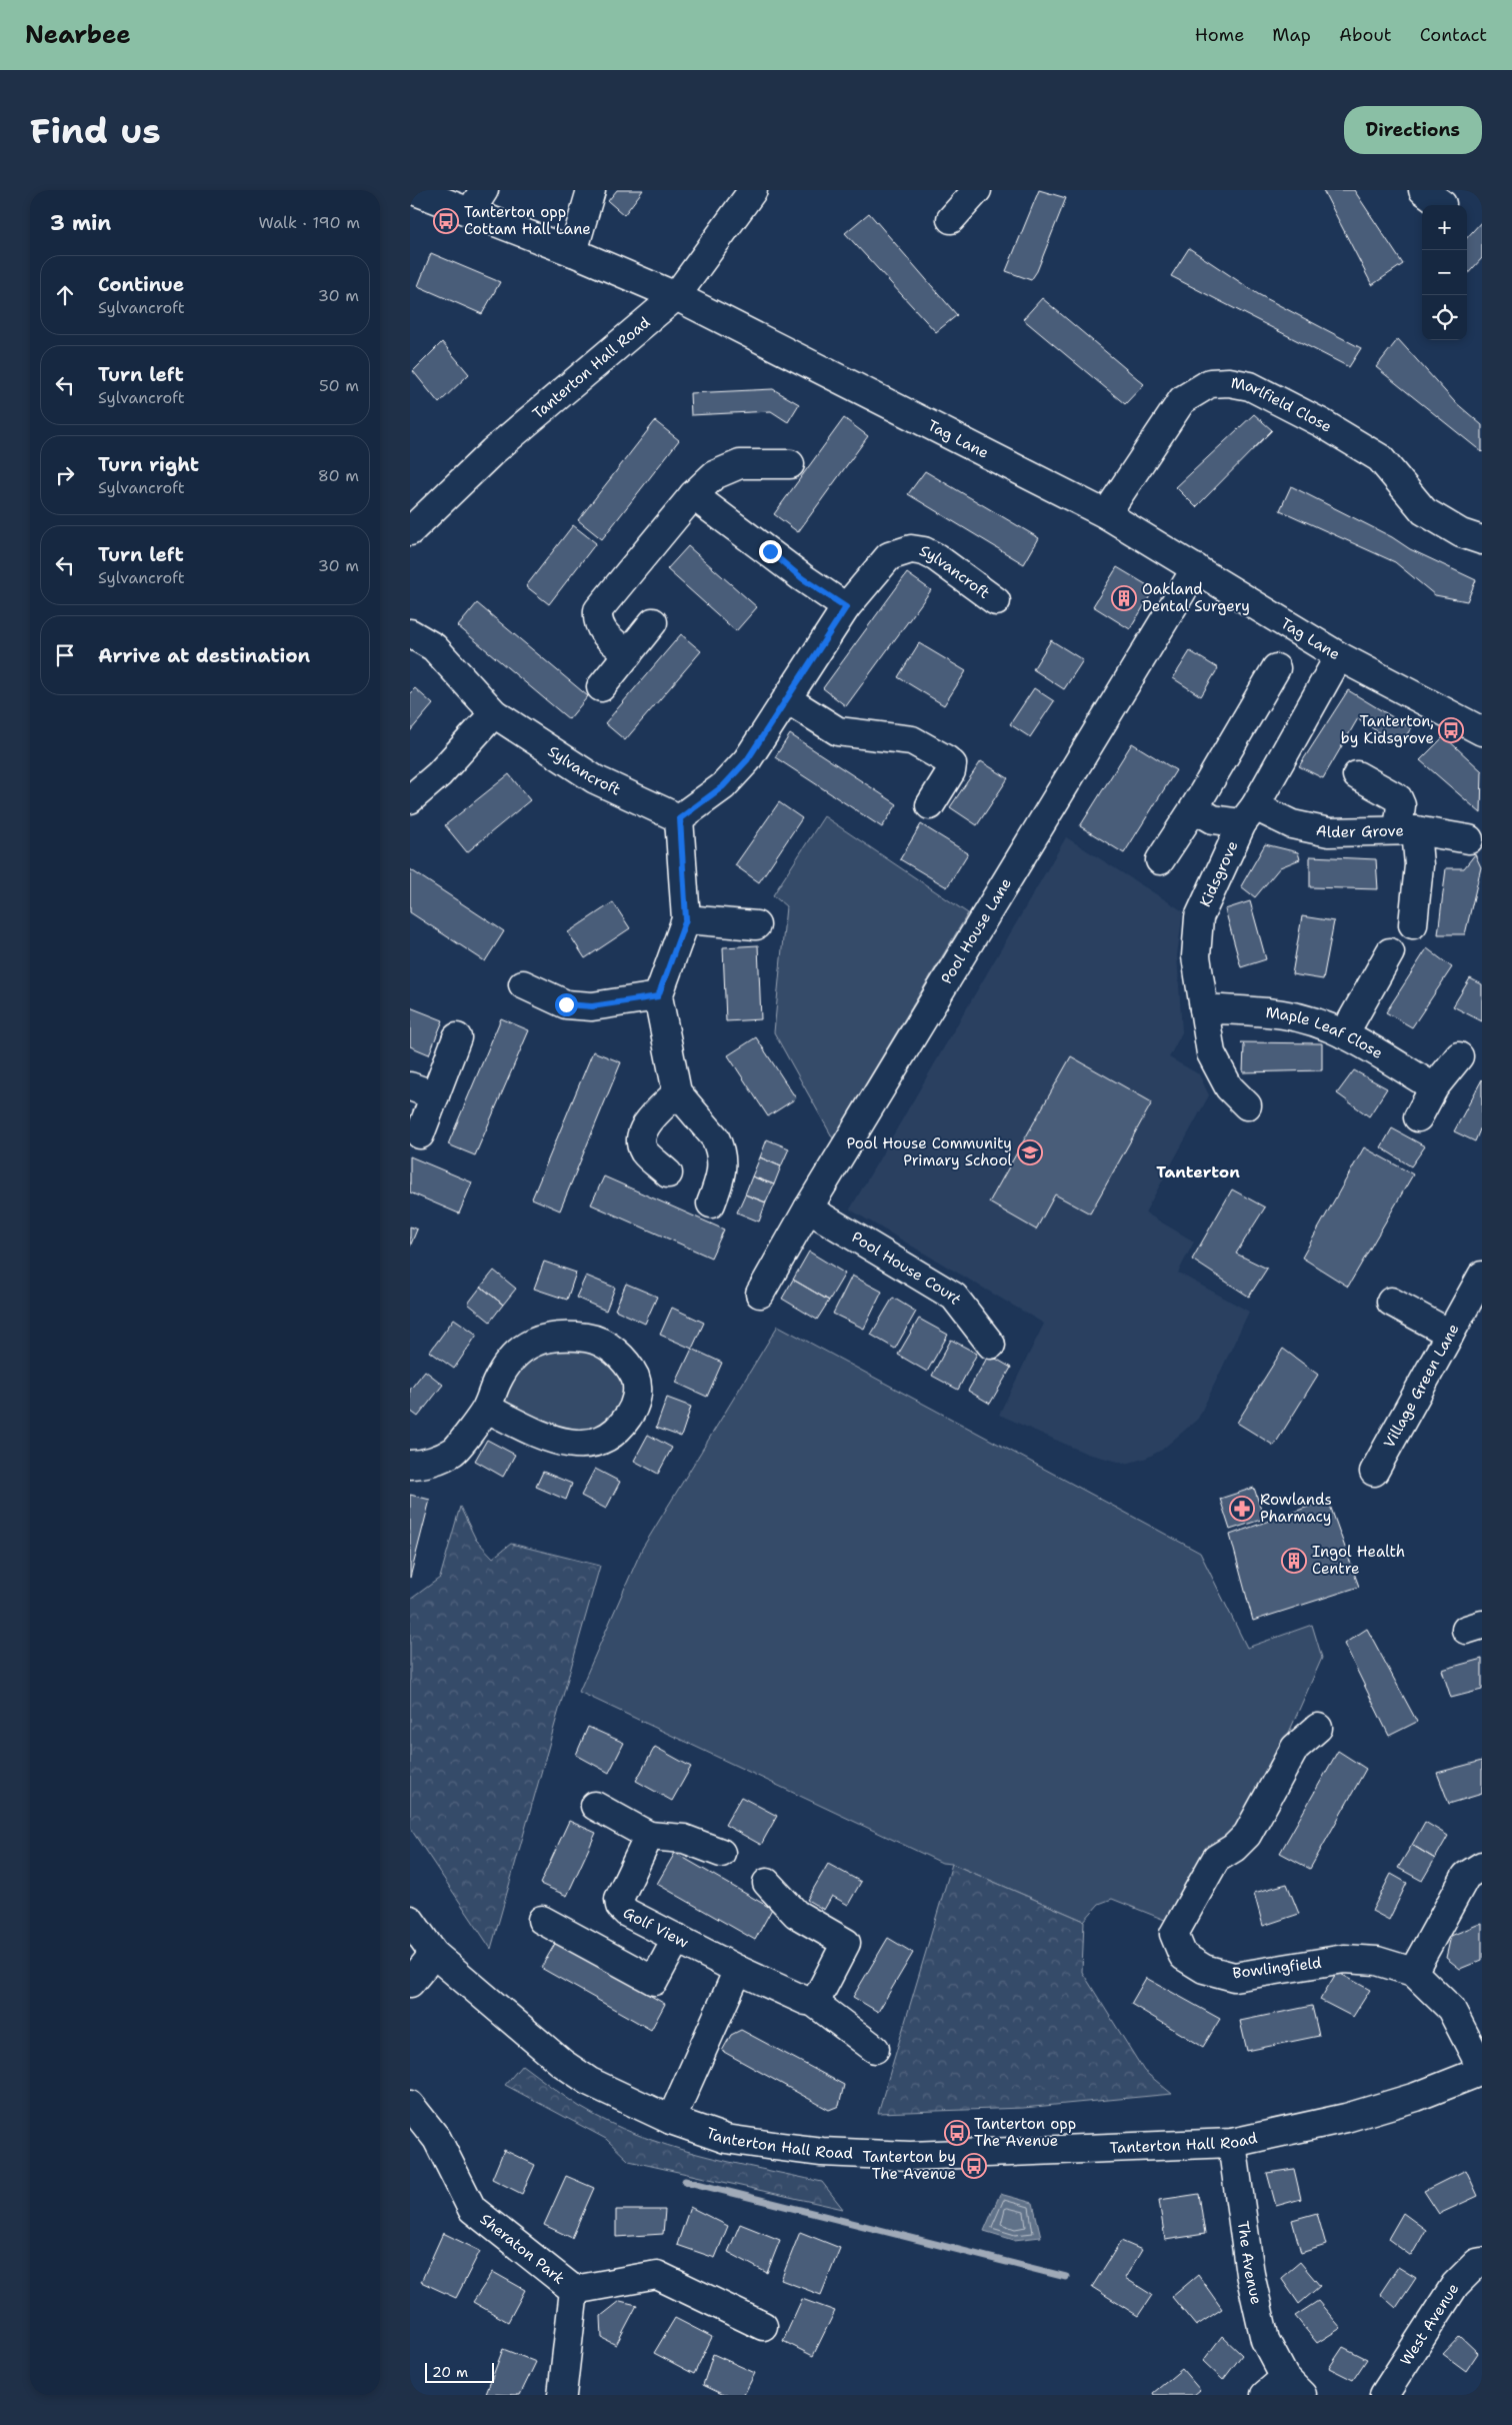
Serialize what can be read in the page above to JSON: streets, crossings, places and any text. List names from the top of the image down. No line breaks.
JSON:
{"streets":{"street":["Tanterton Hall Road","Marlfield Close","Tag Lane","Sylvancroft","Alder Grove","Kidsgrove","Pool House Lane","Maple Leaf Close","Pool House Court","Village Green Lane","Golf View","Bowlingfield","Sheraton Park","The Avenue","West Avenue"]},"crossings":[["Tanterton Hall Road","Tag Lane"],["Tanterton Hall Road","Bowlingfield"],["Tanterton Hall Road","The Avenue"],["Marlfield Close","Tag Lane"],["Tag Lane","Kidsgrove"],["Tag Lane","Pool House Lane"],["Alder Grove","Kidsgrove"],["Kidsgrove","Maple Leaf Close"],["Pool House Lane","Pool House Court"]],"districts":["Tanterton"],"places":{"bus stop":["Tanterton opp Cottam Hall Lane","Tanterton, by Kidsgrove","Tanterton opp The Avenue","Tanterton by The Avenue"],"building":["Oakland Dental Surgery","Ingol Health Centre"],"school or university":["Pool House Community Primary School"],"pharmacy":["Rowlands Pharmacy"]},"scale_bar":"20 m","page":{"header":"Nearbee","nav":["Home","Map","About","Contact"],"buttons":"Directions","title":"Find us","heading":["3 min","Walk · 190 m"],"map_buttons":["+","−"],"list":[["Continue","Sylvancroft","30 m"],["Turn left","Sylvancroft","50 m"],["Turn right","Sylvancroft","80 m"],["Turn left","Sylvancroft","30 m"],"Arrive at destination"],"scale":"20 m"}}
